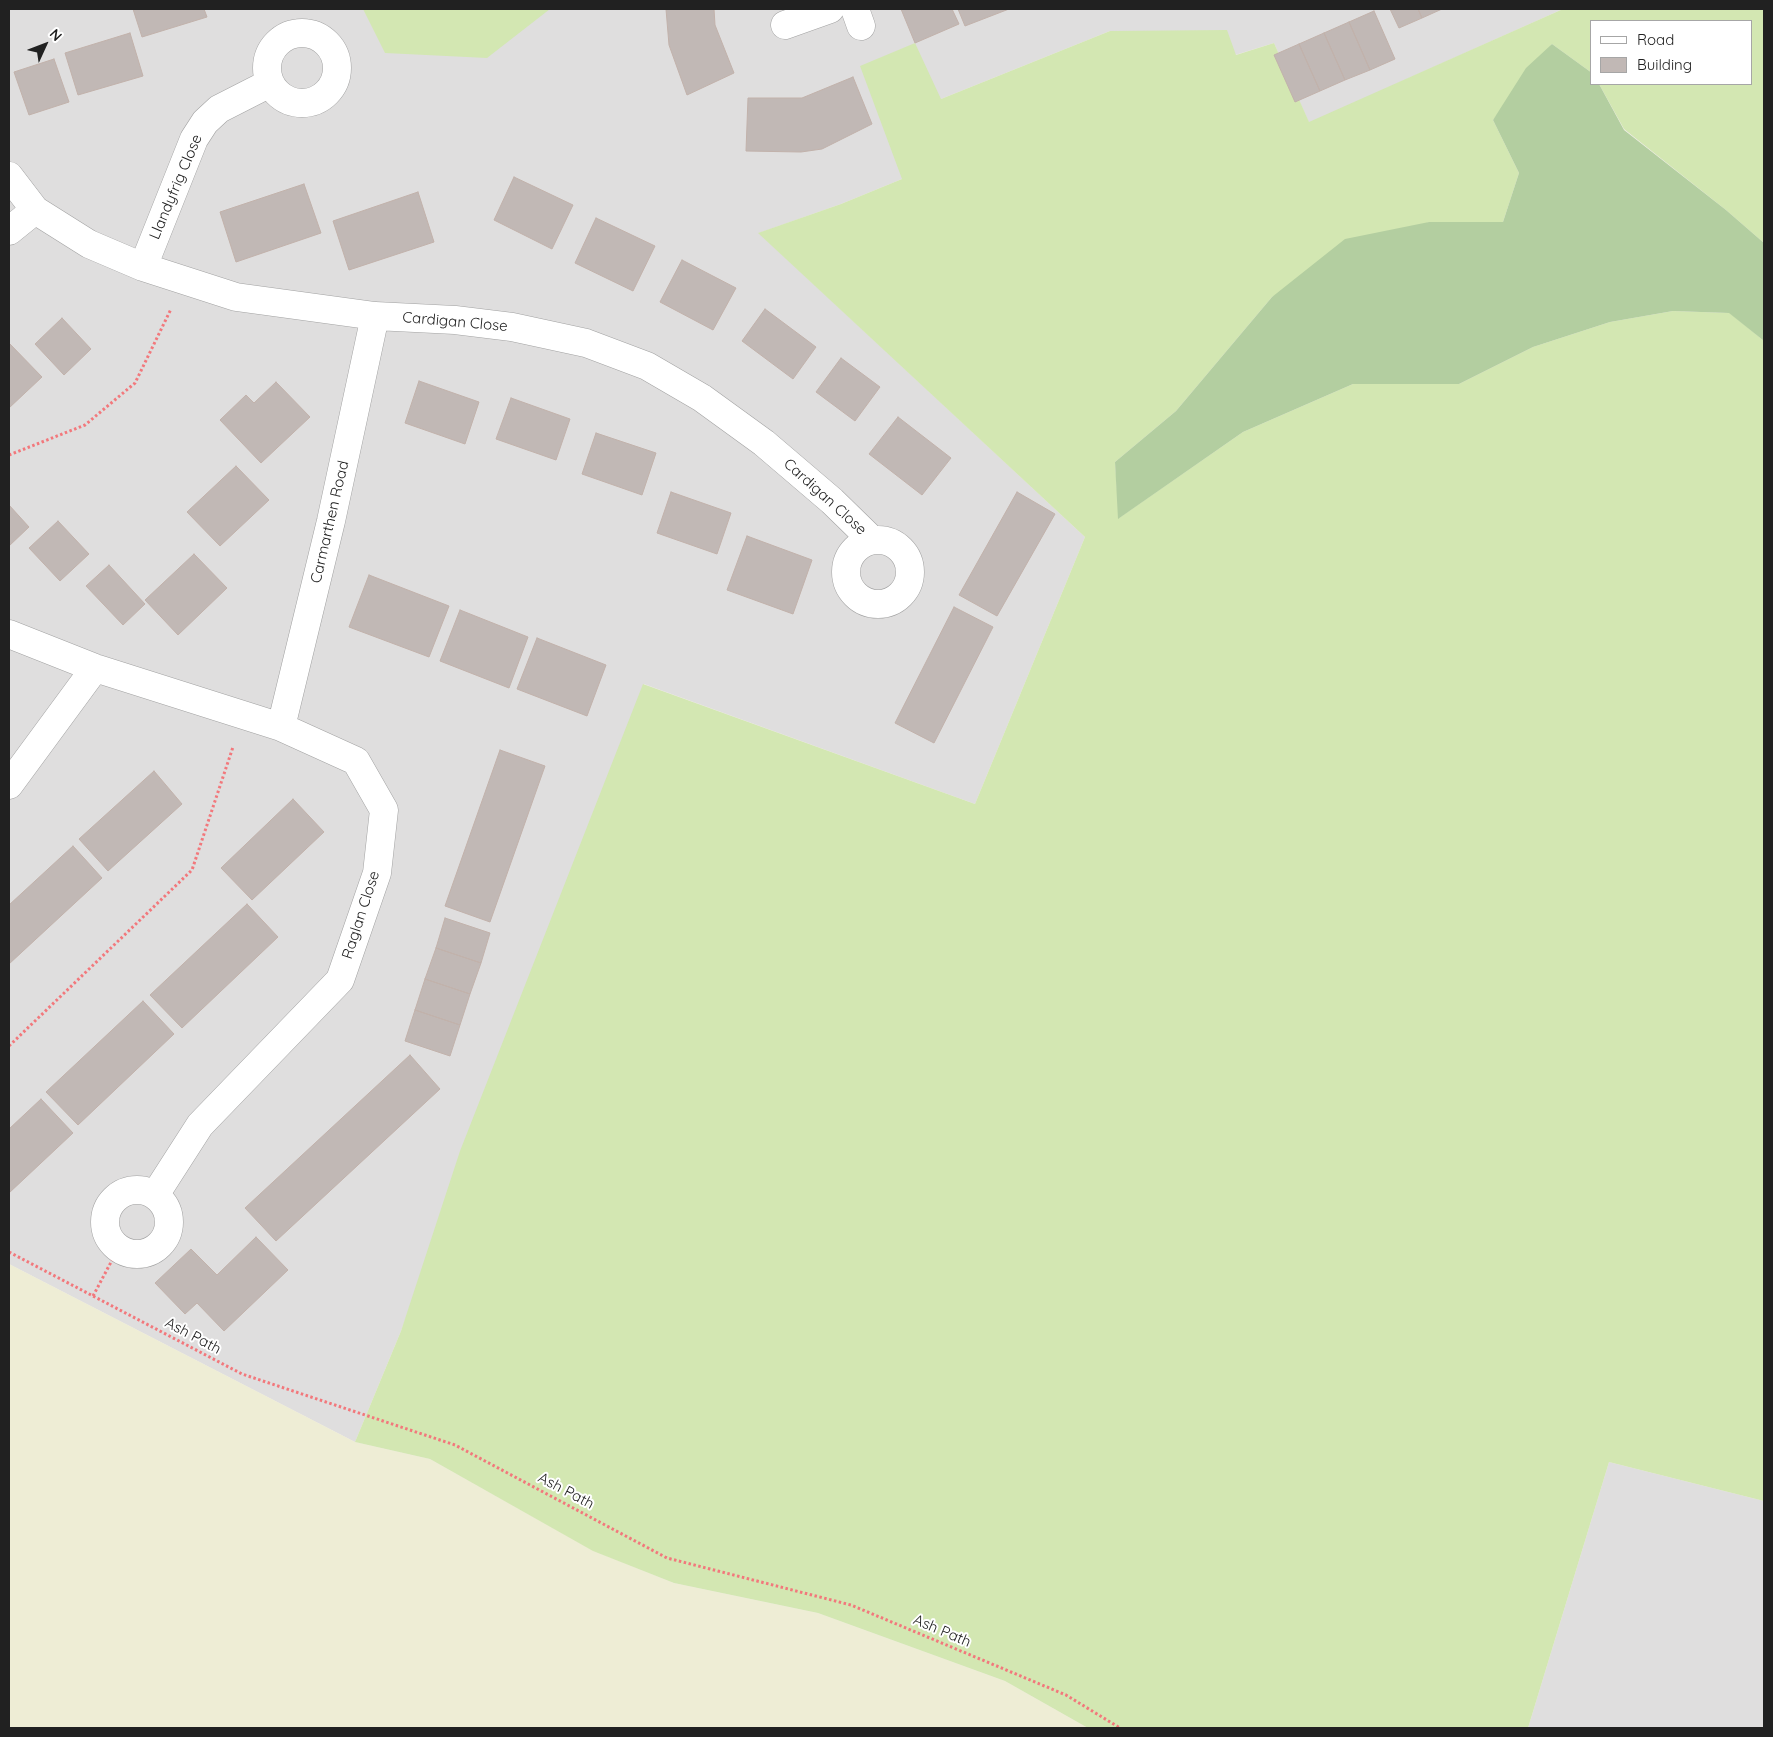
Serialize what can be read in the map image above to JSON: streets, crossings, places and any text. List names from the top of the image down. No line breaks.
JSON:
{"streets":{"street":["Llandyfrig Close","Cardigan Close","Carmarthen Road","Raglan Close"],"path":["Ash Path"]},"crossings":[["Llandyfrig Close","Cardigan Close"],["Cardigan Close","Carmarthen Road"],["Carmarthen Road","Raglan Close"]],"legend":["Road","Building"],"north":"top right"}
